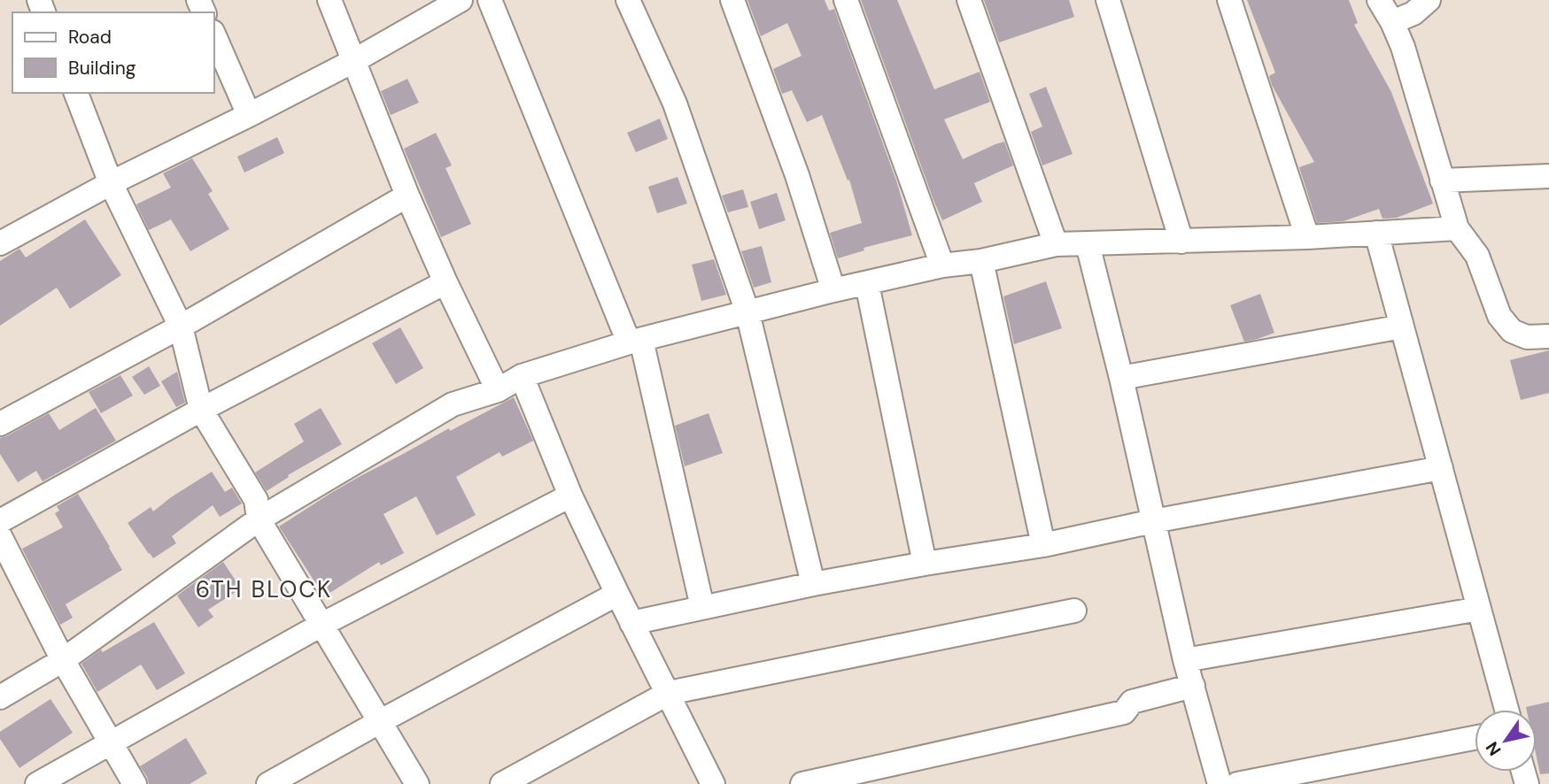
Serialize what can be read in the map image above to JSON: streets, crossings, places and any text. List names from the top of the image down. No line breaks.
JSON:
{"districts":["6TH BLOCK"],"legend":["Road","Building"],"north":"bottom left"}
